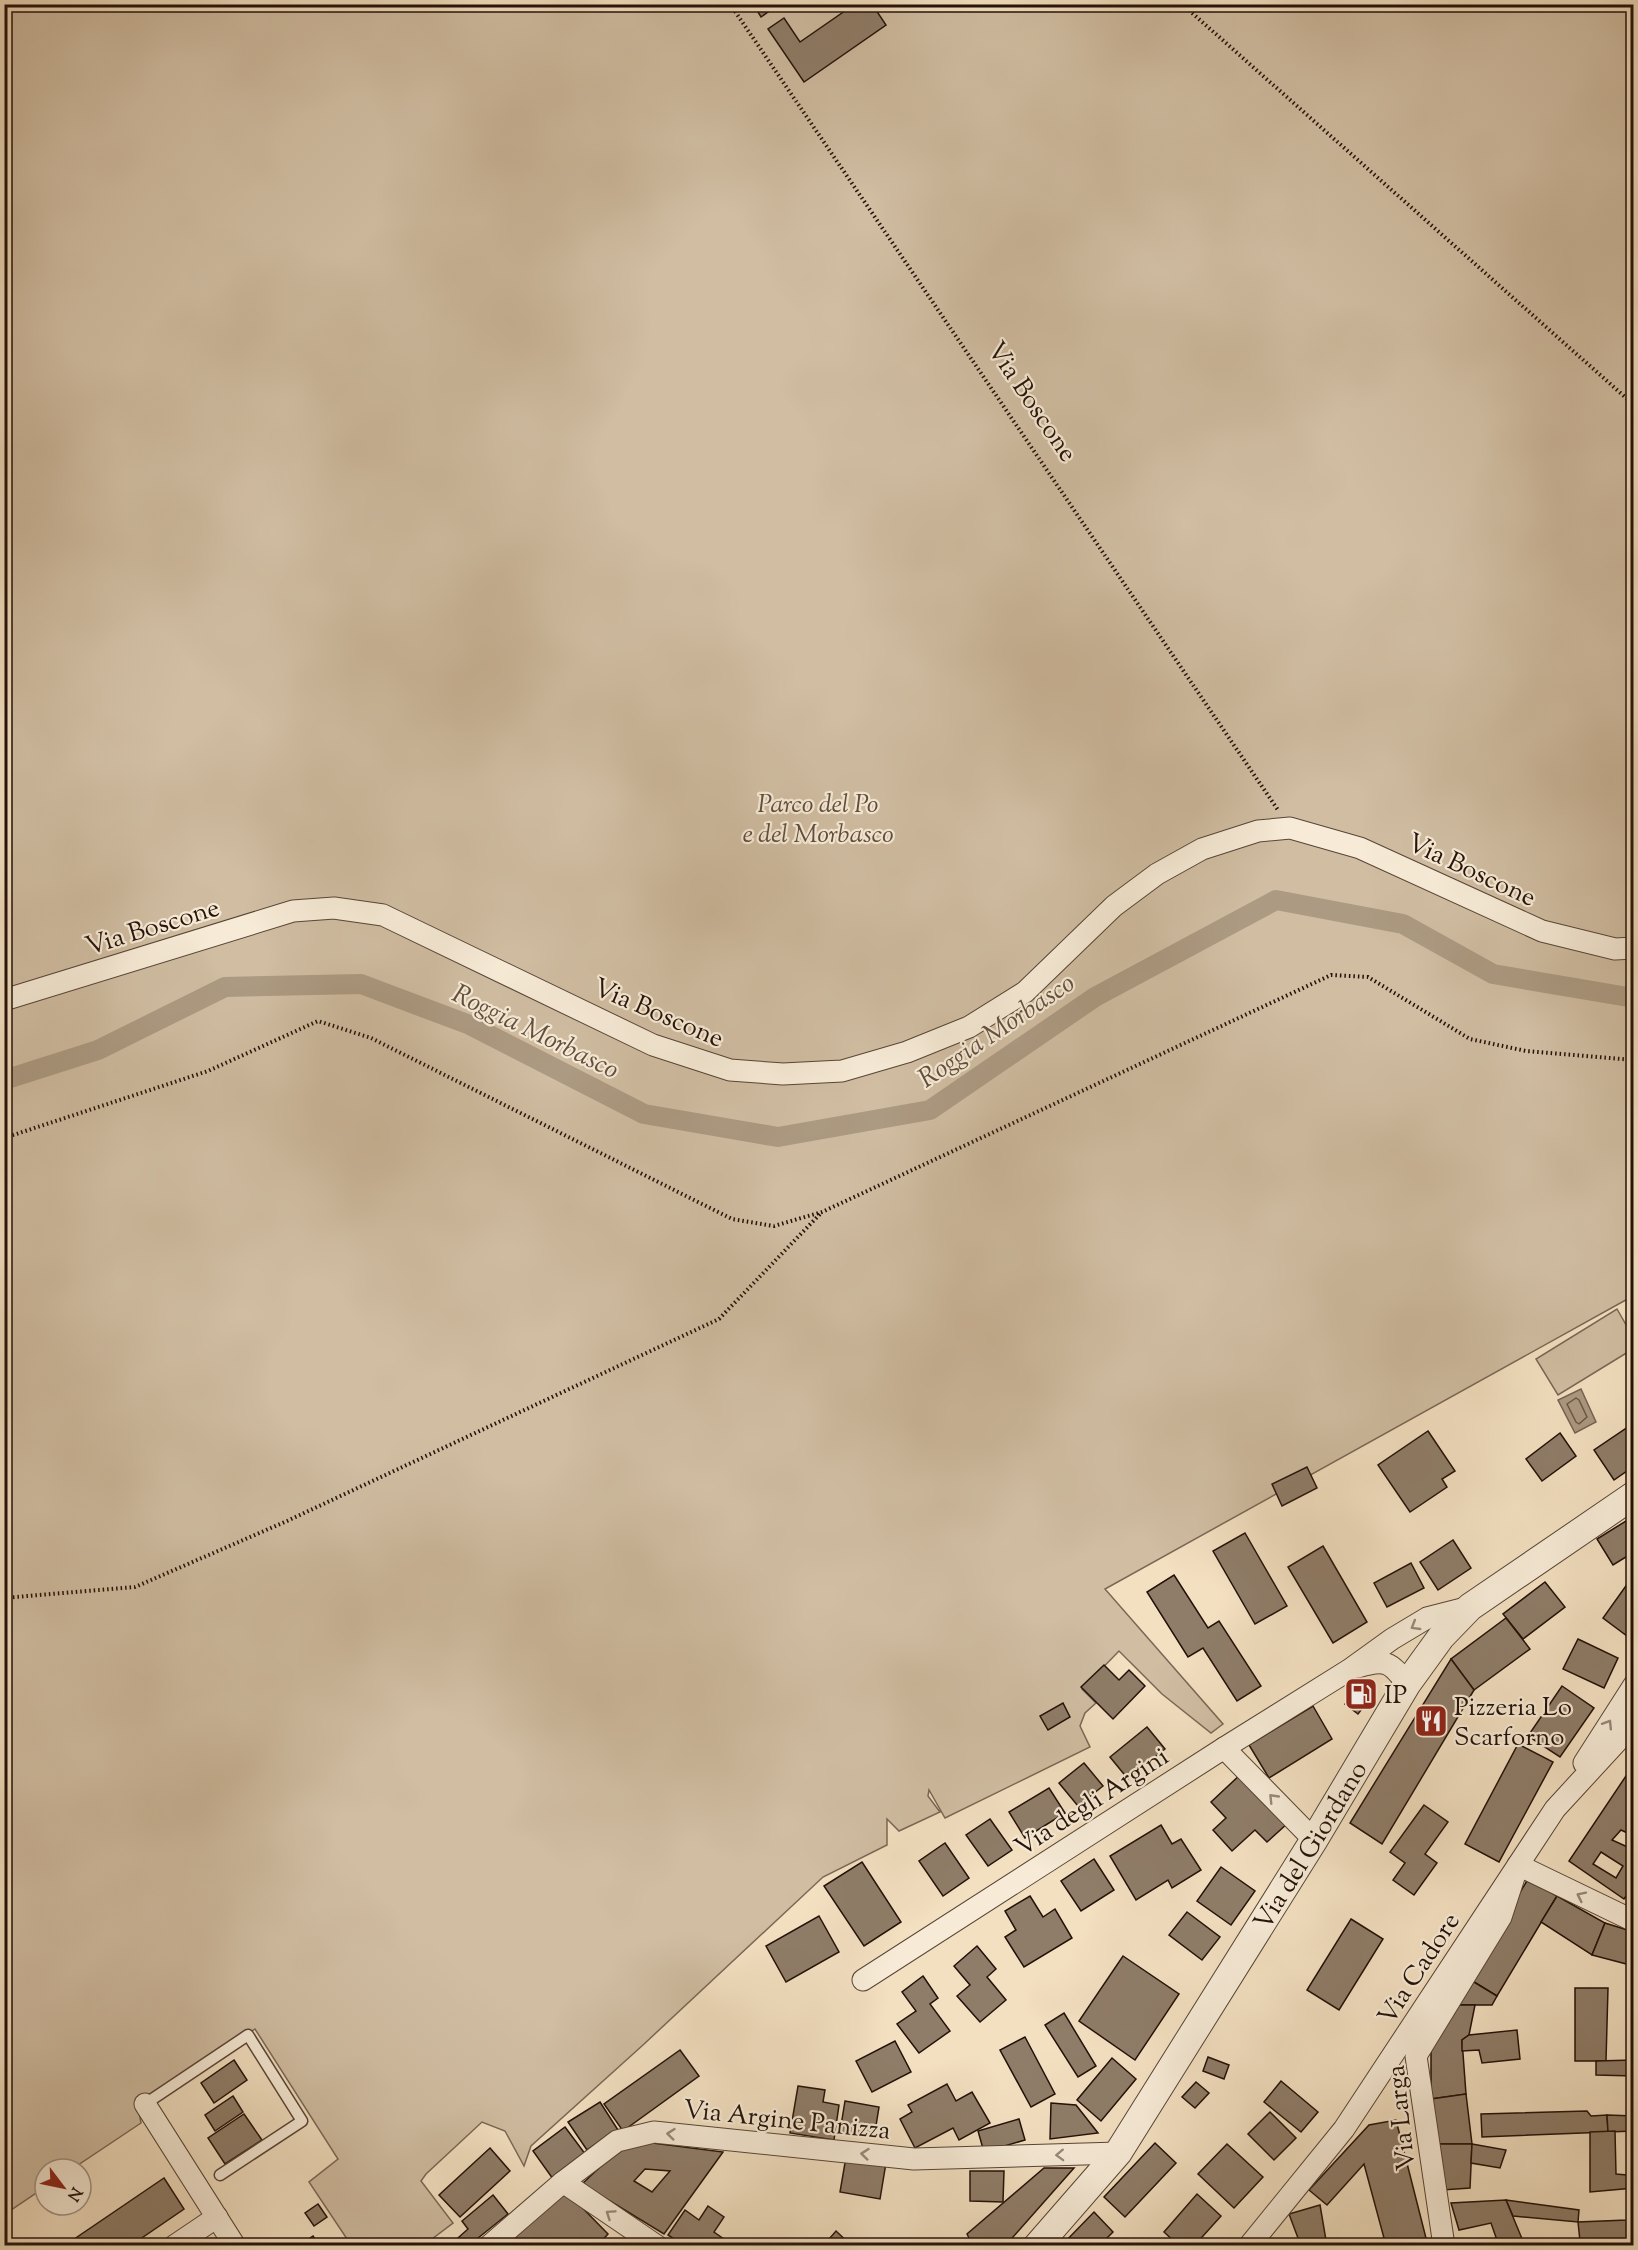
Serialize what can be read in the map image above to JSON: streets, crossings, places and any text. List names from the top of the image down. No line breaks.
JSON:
{"streets":{"street":["Via Boscone","Via degli Argini","Via del Giordano","Via Cadore","Via Larga","Via Argine Panizza"]},"crossings":[["Via degli Argini","Via del Giordano"],["Via del Giordano","Via Argine Panizza"],["Via Cadore","Via Larga"]],"one_way":["Via Argine Panizza"],"water":["Roggia Morbasco"],"parks":["Parco del Po e del Morbasco"],"places":{"fuel station":["IP"],"restaurant":["Pizzeria Lo Scarforno"]},"north":"bottom right"}
